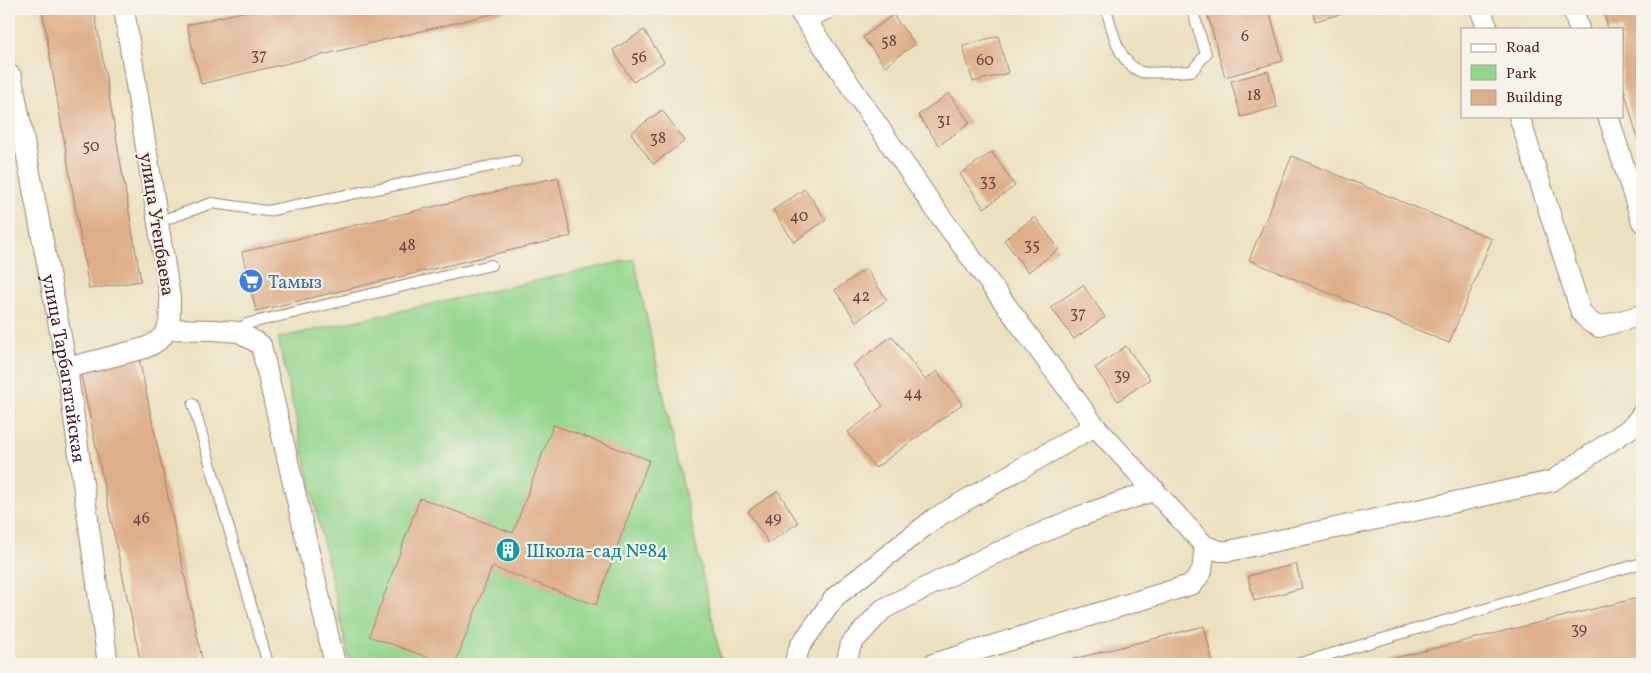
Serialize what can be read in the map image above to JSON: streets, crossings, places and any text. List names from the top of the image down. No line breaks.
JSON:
{"streets":{"street":["улица Утепбаева","улица Тарбагатайская"]},"places":{"supermarket":["Тамыз"],"building":["Школа-сад №84"]},"house_numbers":["6","58","37","56","60","18","31","38","50","33","40","48","35","42","37","39","44","46","49","39"],"legend":["Road","Park","Building"]}
